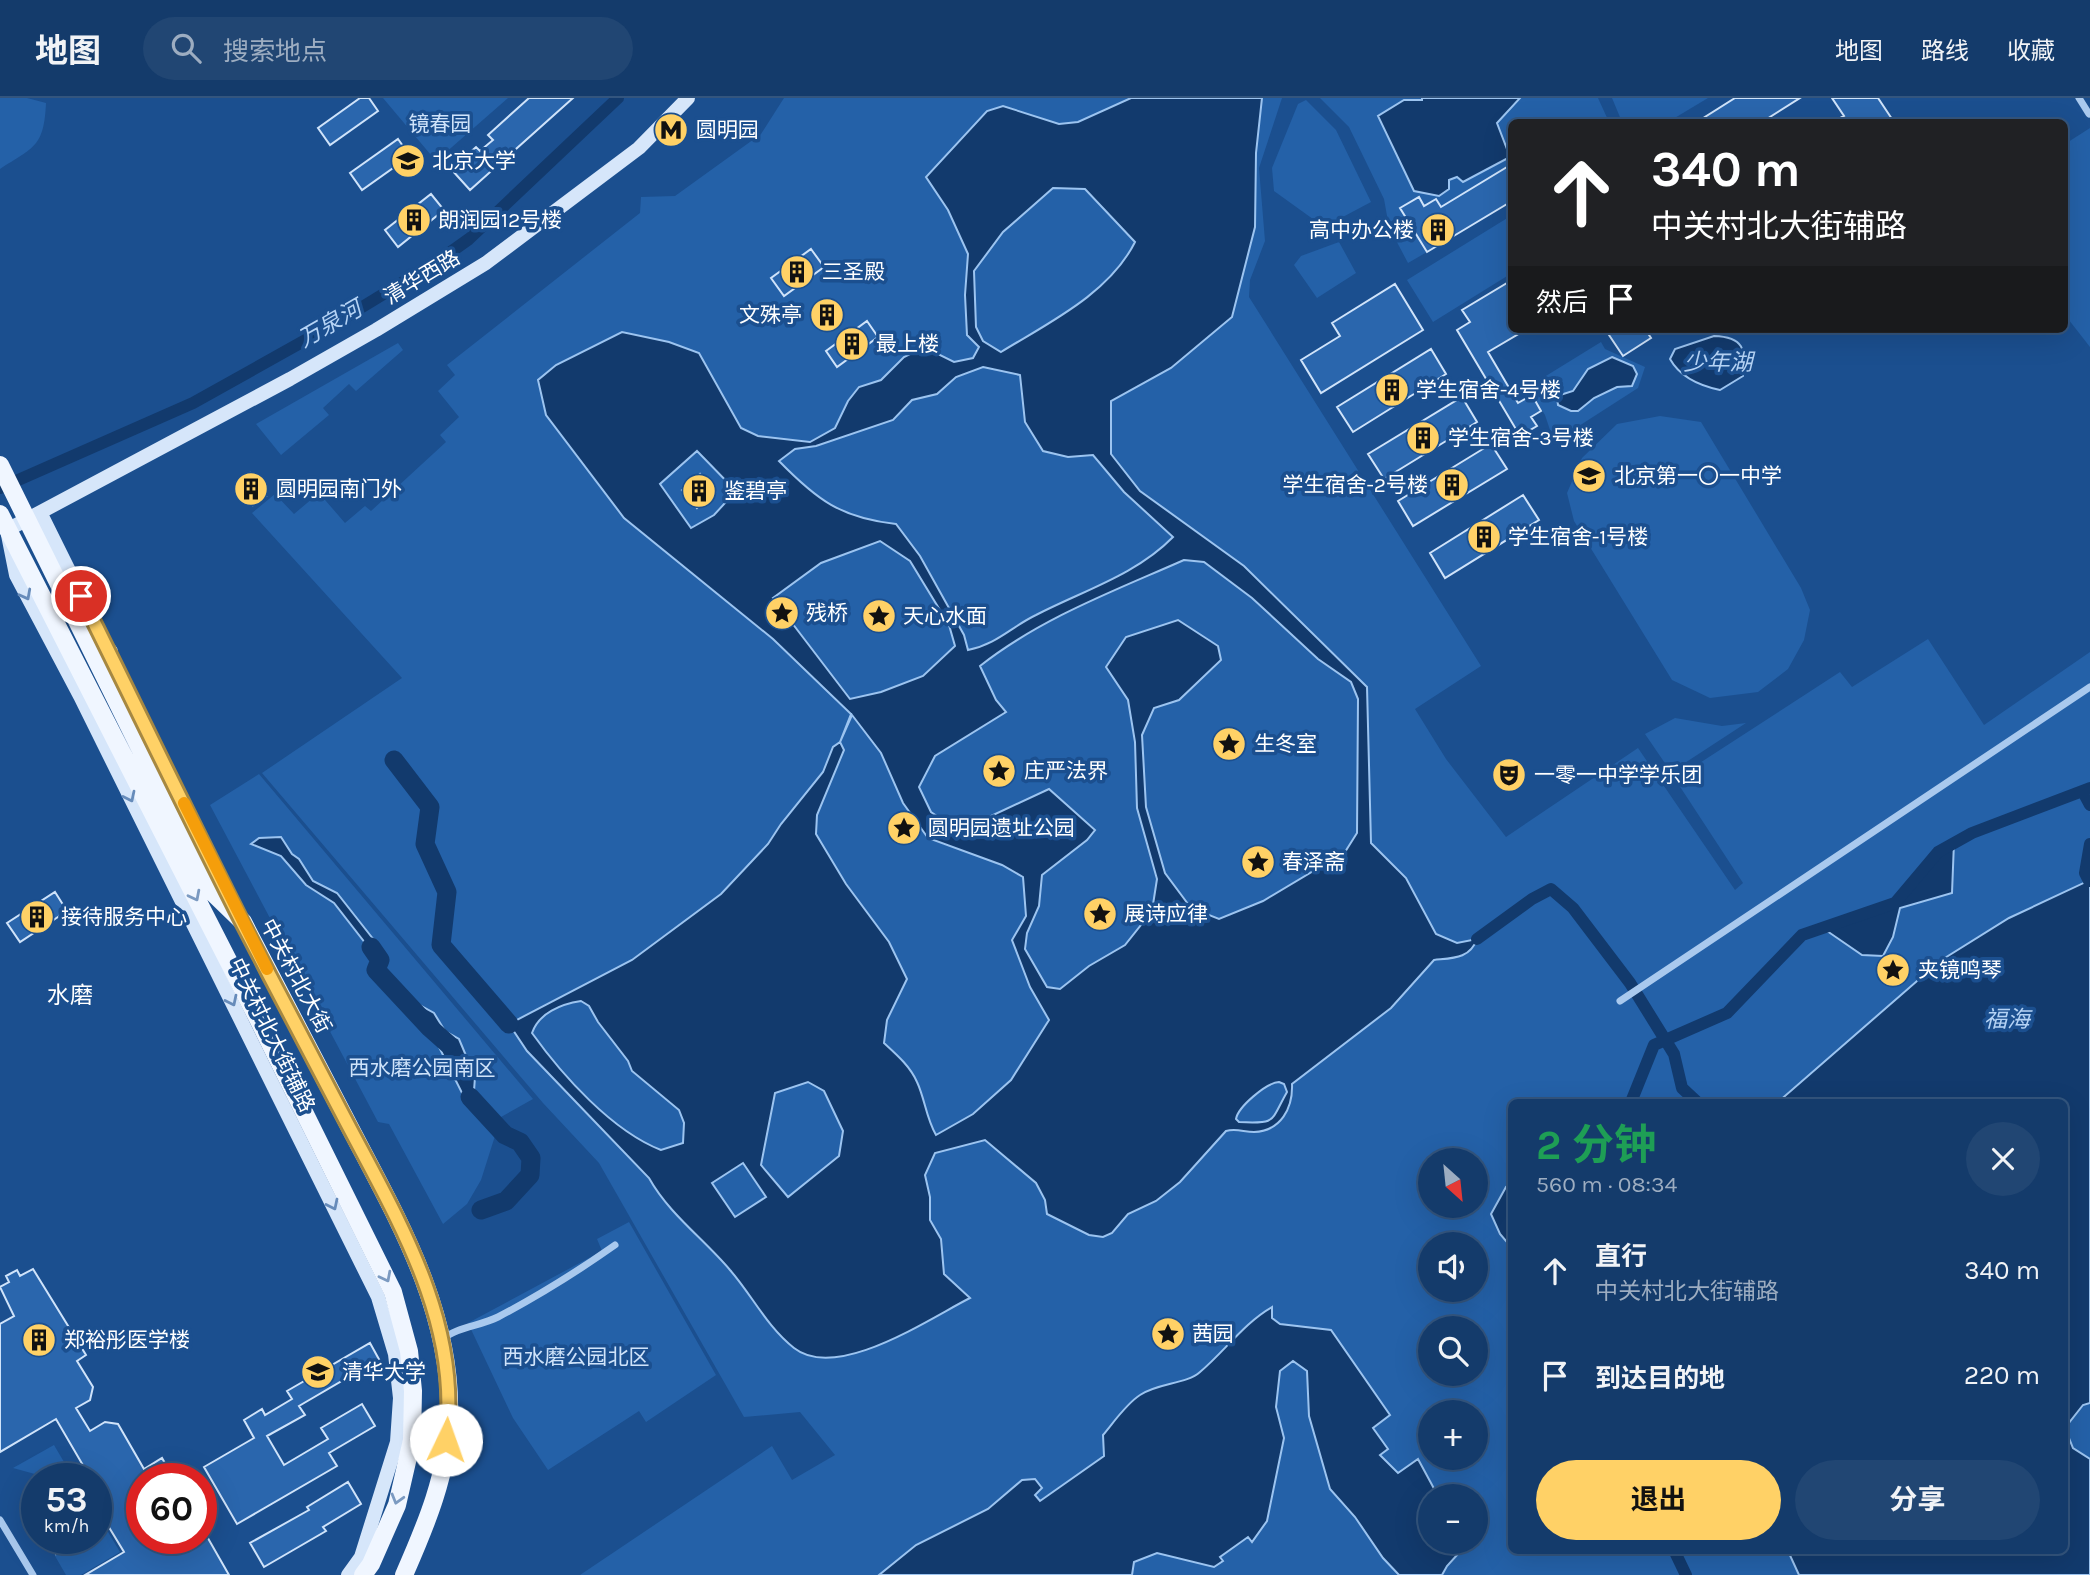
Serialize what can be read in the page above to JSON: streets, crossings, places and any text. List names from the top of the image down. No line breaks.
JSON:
{"streets":{"main road":["中关村北大街"],"street":["清华西路","中关村北大街辅路"]},"crossings":[["清华西路","中关村北大街"],["清华西路","中关村北大街辅路"]],"districts":["水磨"],"water":["万泉河","少年湖","福海"],"parks":["镜春园","西水磨公园南区","西水磨公园北区"],"places":{"metro station":["圆明园"],"school or university":["北京大学","北京第一〇一中学","清华大学"],"building":["朗润园12号楼","高中办公楼","三圣殿","文殊亭","最上楼","学生宿舍-4号楼","学生宿舍-3号楼","学生宿舍-2号楼","圆明园南门外","鉴碧亭","学生宿舍-1号楼","接待服务中心","郑裕彤医学楼"],"place":["残桥","天心水面","生冬室","庄严法界","圆明园遗址公园","春泽斋","展诗应律","夹镜鸣琴","茜园"],"theatre":["一零一中学学乐团"]},"north":"bottom right","page":{"header":"地图","search":"搜索地点","nav":["地图","路线","收藏"],"turn":["340 m","中关村北大街辅路"],"then":"然后","heading":["2 分钟","560 m · 08:34"],"map_buttons":["+","−"],"list":[{"name":"直行","note":"中关村北大街辅路","value":"340 m"},{"name":"到达目的地","value":"220 m"}],"buttons":["退出","分享"],"speed":"53 km/h","limit":"60"}}
